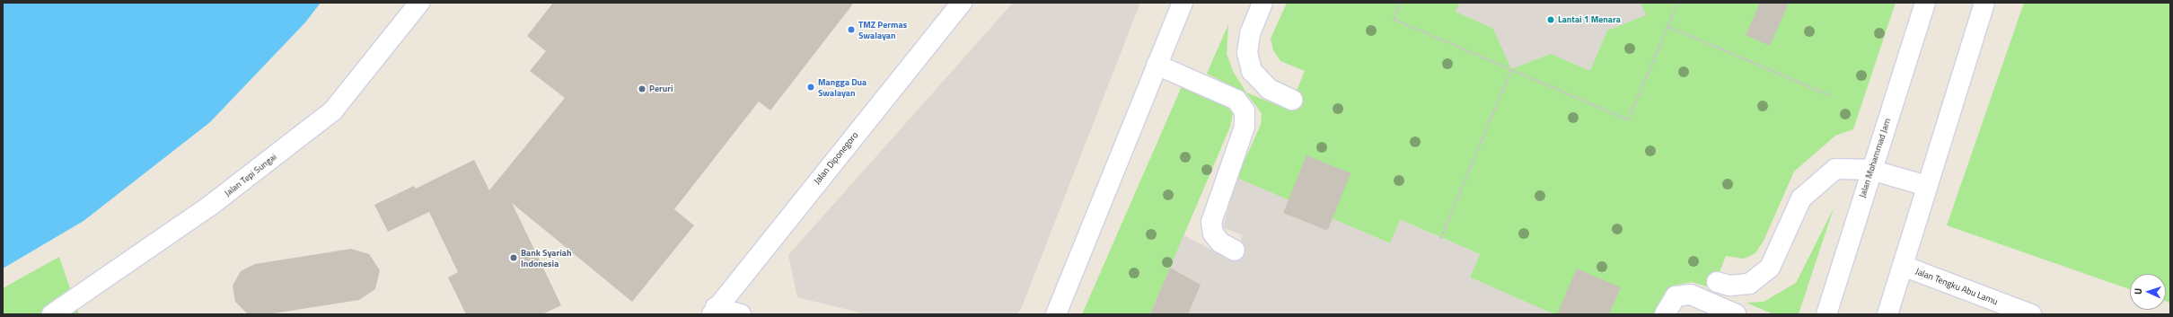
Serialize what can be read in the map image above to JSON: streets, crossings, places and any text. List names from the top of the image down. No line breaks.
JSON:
{"streets":{"main road":["Jalan Diponegoro","Jalan Mohammad Jam","Jalan Tepi Sungai","Jalan Tengku Abu Lamu"]},"places":["Lantai 1 Menara","TMZ Permas Swalayan","Mangga Dua Swalayan","Peruri","Bank Syariah Indonesia"],"north":"left"}
